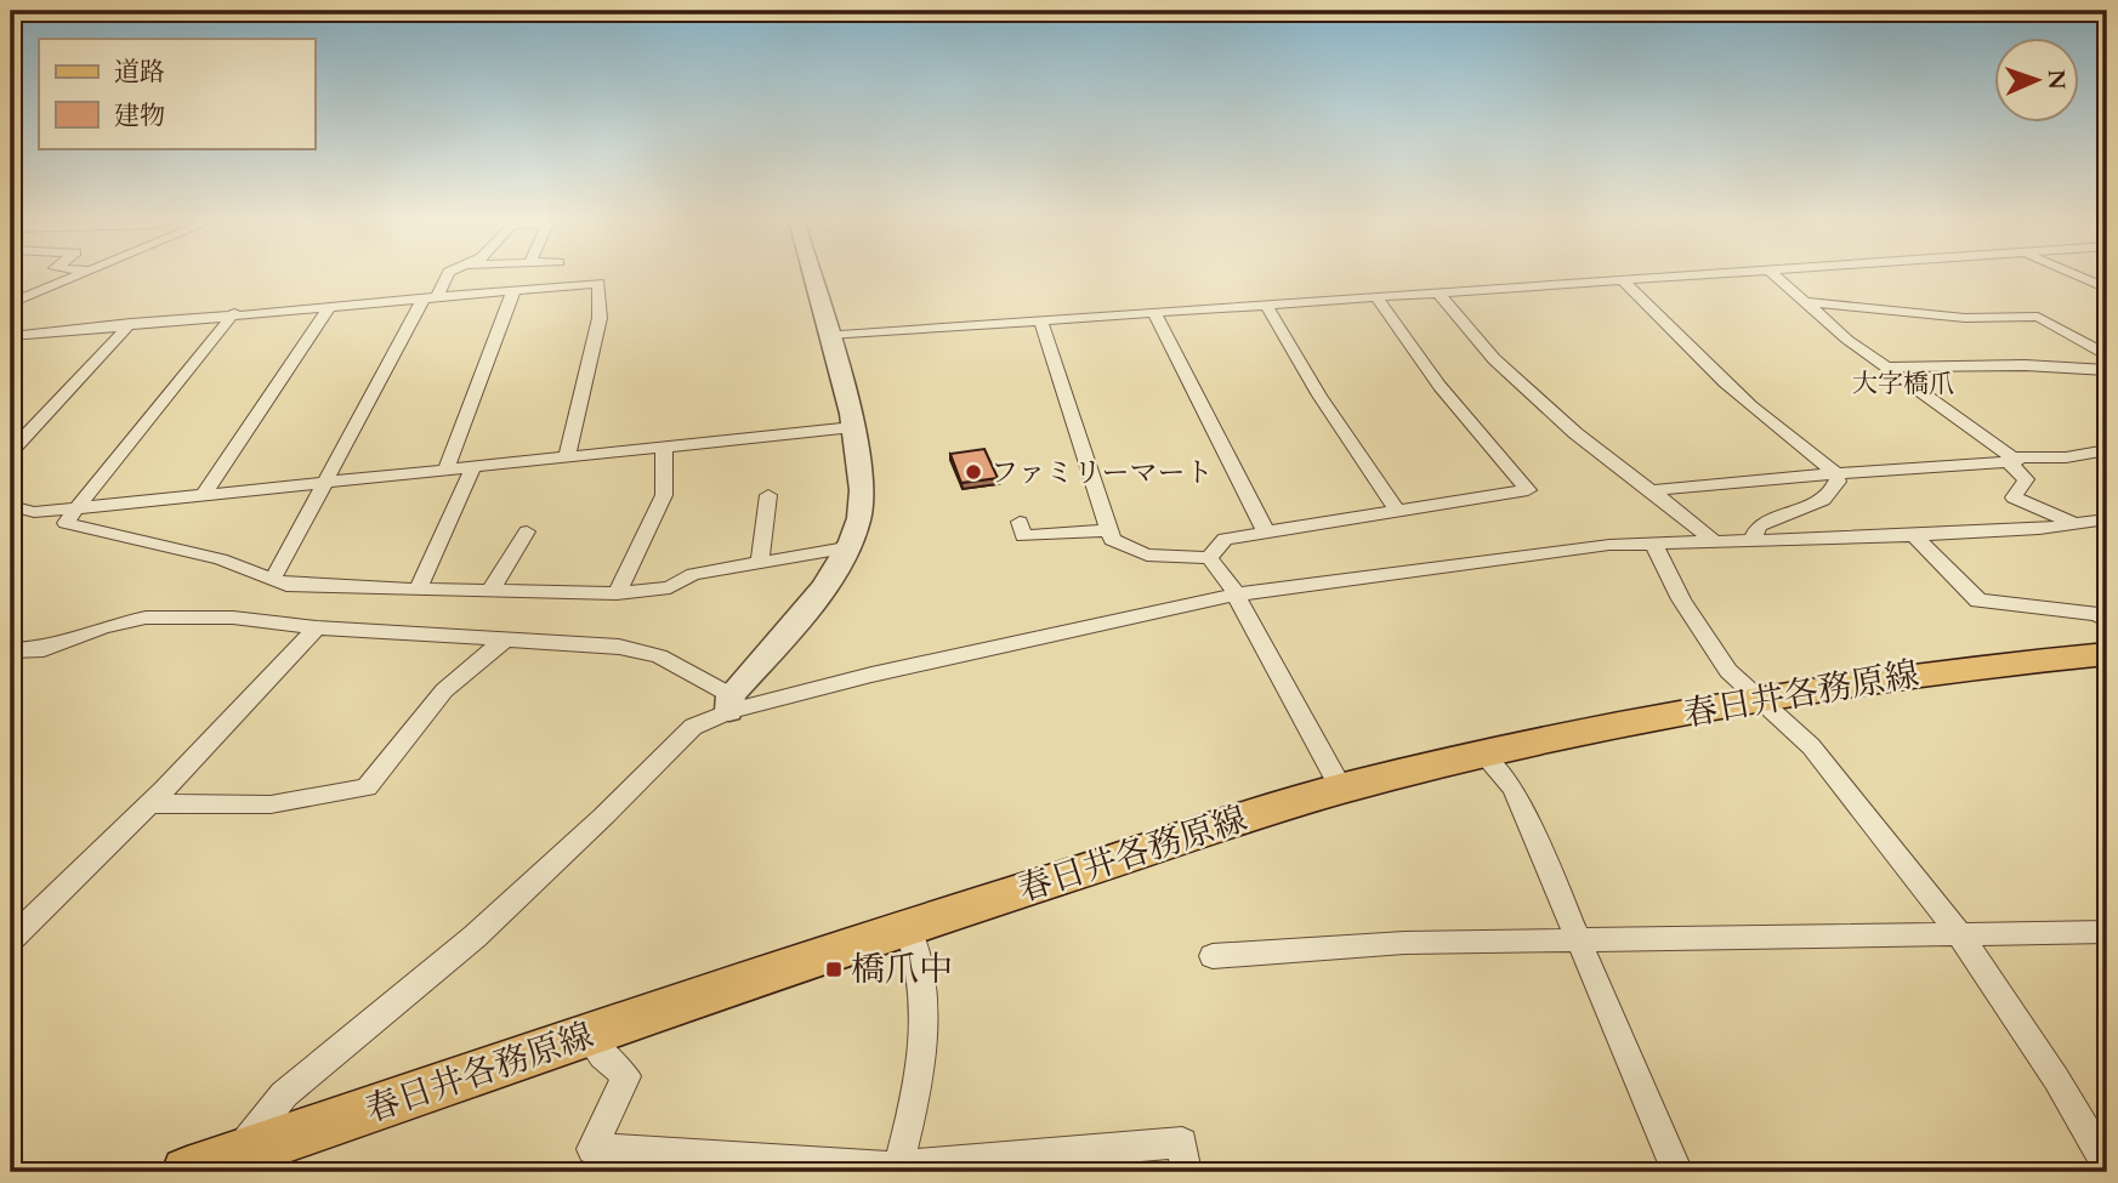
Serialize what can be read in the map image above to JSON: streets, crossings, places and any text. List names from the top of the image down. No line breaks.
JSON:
{"streets":{"main road":["春日井各務原線"]},"districts":["大字橋爪"],"places":{"other":["ファミリーマート"],"transit":["橋爪中"]},"legend":["道路","建物"],"north":"right"}
